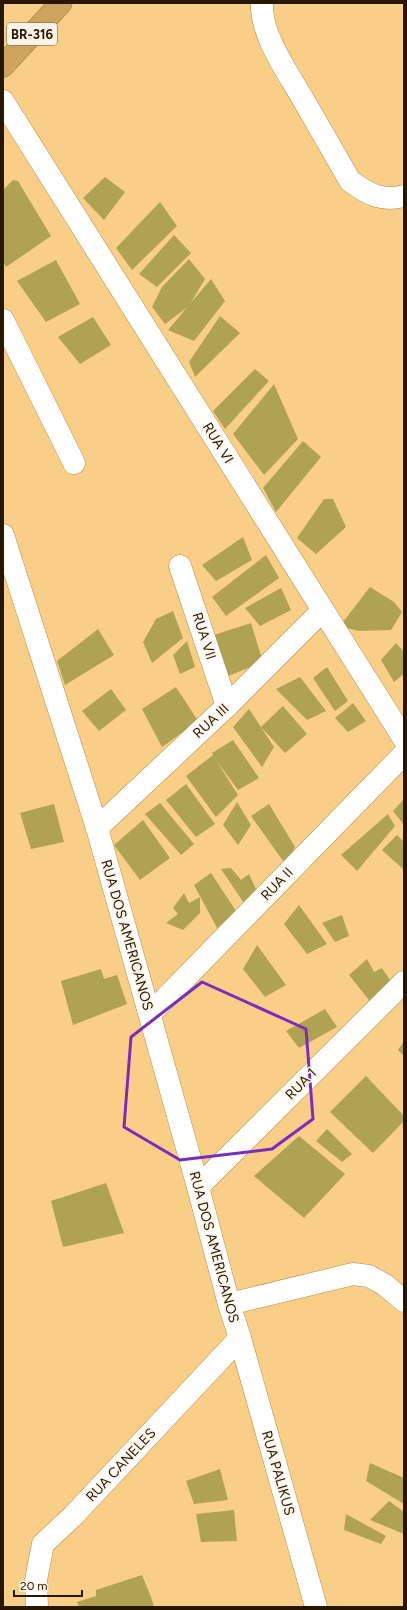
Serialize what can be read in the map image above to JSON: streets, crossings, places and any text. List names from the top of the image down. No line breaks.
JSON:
{"streets":{"highway":["BR-316"],"street":["RUA VI","RUA VII","RUA III","RUA II","RUA DOS AMERICANOS","RUA 1","RUA CANELES","RUA PALIKUS"]},"crossings":[["RUA VI","RUA III"],["RUA VII","RUA III"],["RUA III","RUA DOS AMERICANOS"],["RUA II","RUA DOS AMERICANOS"],["RUA DOS AMERICANOS","RUA 1"],["RUA DOS AMERICANOS","RUA CANELES"],["RUA DOS AMERICANOS","RUA PALIKUS"],["RUA CANELES","RUA PALIKUS"]],"scale_bar":"20 m"}
